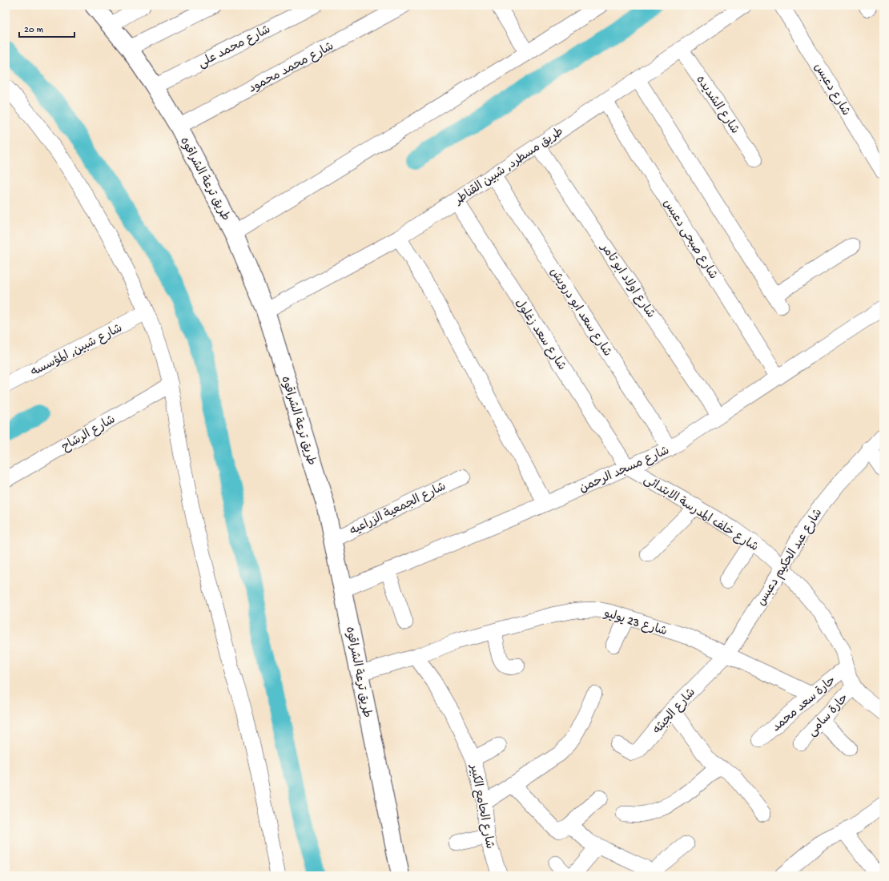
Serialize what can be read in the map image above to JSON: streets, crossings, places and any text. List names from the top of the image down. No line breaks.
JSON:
{"streets":{"street":["شارع محمد على","شارع محمد محمود","شارع دعبس","شارع الشديده","طريق مسطرد, شبين القناطر","طريق ترعة الشراقوه","شارع صبحى دعبس","شارع اولاد ابو تامر","شارع سعد ابو درويش","شارع سعد زغلول","شارع شبين, المؤسسه","شارع الرشاح","شارع مسجد الرحمن","شارع الجمعية الزراعيه","شارع خلف المدرسة الابتدائى","شارع عبد الحكيم دعبس","شارع 23 يوليو","حارة سعد محمد","شارع الجبثه","حارة سامى","شارع الجامع الكبير"]},"crossings":[["شارع محمد على","طريق ترعة الشراقوه"],["شارع محمد محمود","طريق ترعة الشراقوه"],["شارع الشديده","طريق مسطرد, شبين القناطر"],["طريق مسطرد, شبين القناطر","طريق ترعة الشراقوه"],["طريق مسطرد, شبين القناطر","شارع صبحى دعبس"],["طريق مسطرد, شبين القناطر","شارع اولاد ابو تامر"],["طريق مسطرد, شبين القناطر","شارع سعد ابو درويش"],["طريق مسطرد, شبين القناطر","شارع سعد زغلول"],["طريق ترعة الشراقوه","شارع مسجد الرحمن"],["طريق ترعة الشراقوه","شارع الجمعية الزراعيه"],["طريق ترعة الشراقوه","شارع 23 يوليو"],["شارع صبحى دعبس","شارع مسجد الرحمن"],["شارع اولاد ابو تامر","شارع مسجد الرحمن"],["شارع سعد ابو درويش","شارع مسجد الرحمن"],["شارع سعد زغلول","شارع مسجد الرحمن"],["شارع سعد زغلول","شارع خلف المدرسة الابتدائى"],["شارع مسجد الرحمن","شارع خلف المدرسة الابتدائى"],["شارع خلف المدرسة الابتدائى","شارع عبد الحكيم دعبس"],["شارع خلف المدرسة الابتدائى","حارة سعد محمد"],["شارع خلف المدرسة الابتدائى","حارة سامى"],["شارع عبد الحكيم دعبس","شارع 23 يوليو"],["شارع عبد الحكيم دعبس","شارع الجبثه"],["شارع 23 يوليو","حارة سعد محمد"],["شارع 23 يوليو","شارع الجبثه"],["شارع 23 يوليو","شارع الجامع الكبير"]],"scale_bar":"20 m"}
